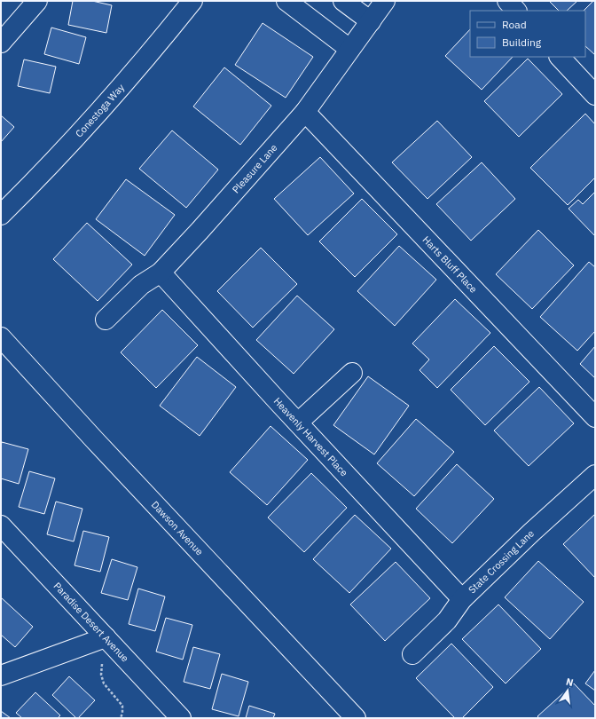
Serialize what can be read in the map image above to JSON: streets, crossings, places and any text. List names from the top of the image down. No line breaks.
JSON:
{"streets":{"street":["Conestoga Way","Pleasure Lane","Harts Bluff Place","Heavenly Harvest Place","Dawson Avenue","State Crossing Lane","Paradise Desert Avenue"]},"crossings":[["Pleasure Lane","Harts Bluff Place"],["Pleasure Lane","Heavenly Harvest Place"],["Heavenly Harvest Place","State Crossing Lane"]],"legend":["Road","Building"],"north":"top"}
